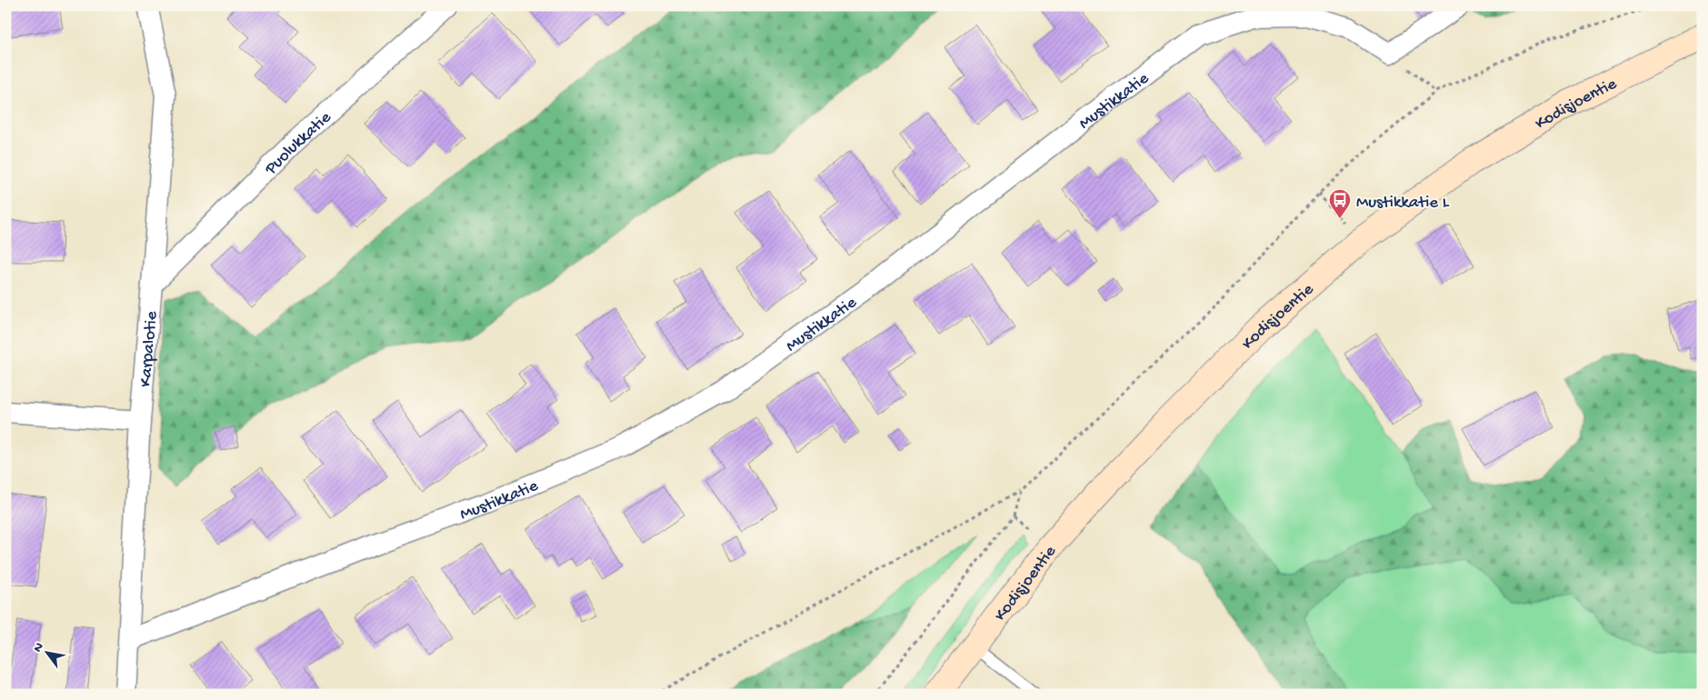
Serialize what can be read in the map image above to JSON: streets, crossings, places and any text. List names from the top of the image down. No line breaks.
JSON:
{"streets":{"street":["Mustikkatie","Kodisjoentie","Puolukkatie","Karpalotie"]},"crossings":[["Mustikkatie","Karpalotie"],["Puolukkatie","Karpalotie"]],"places":{"bus stop":["Mustikkatie L"]},"north":"top left"}
